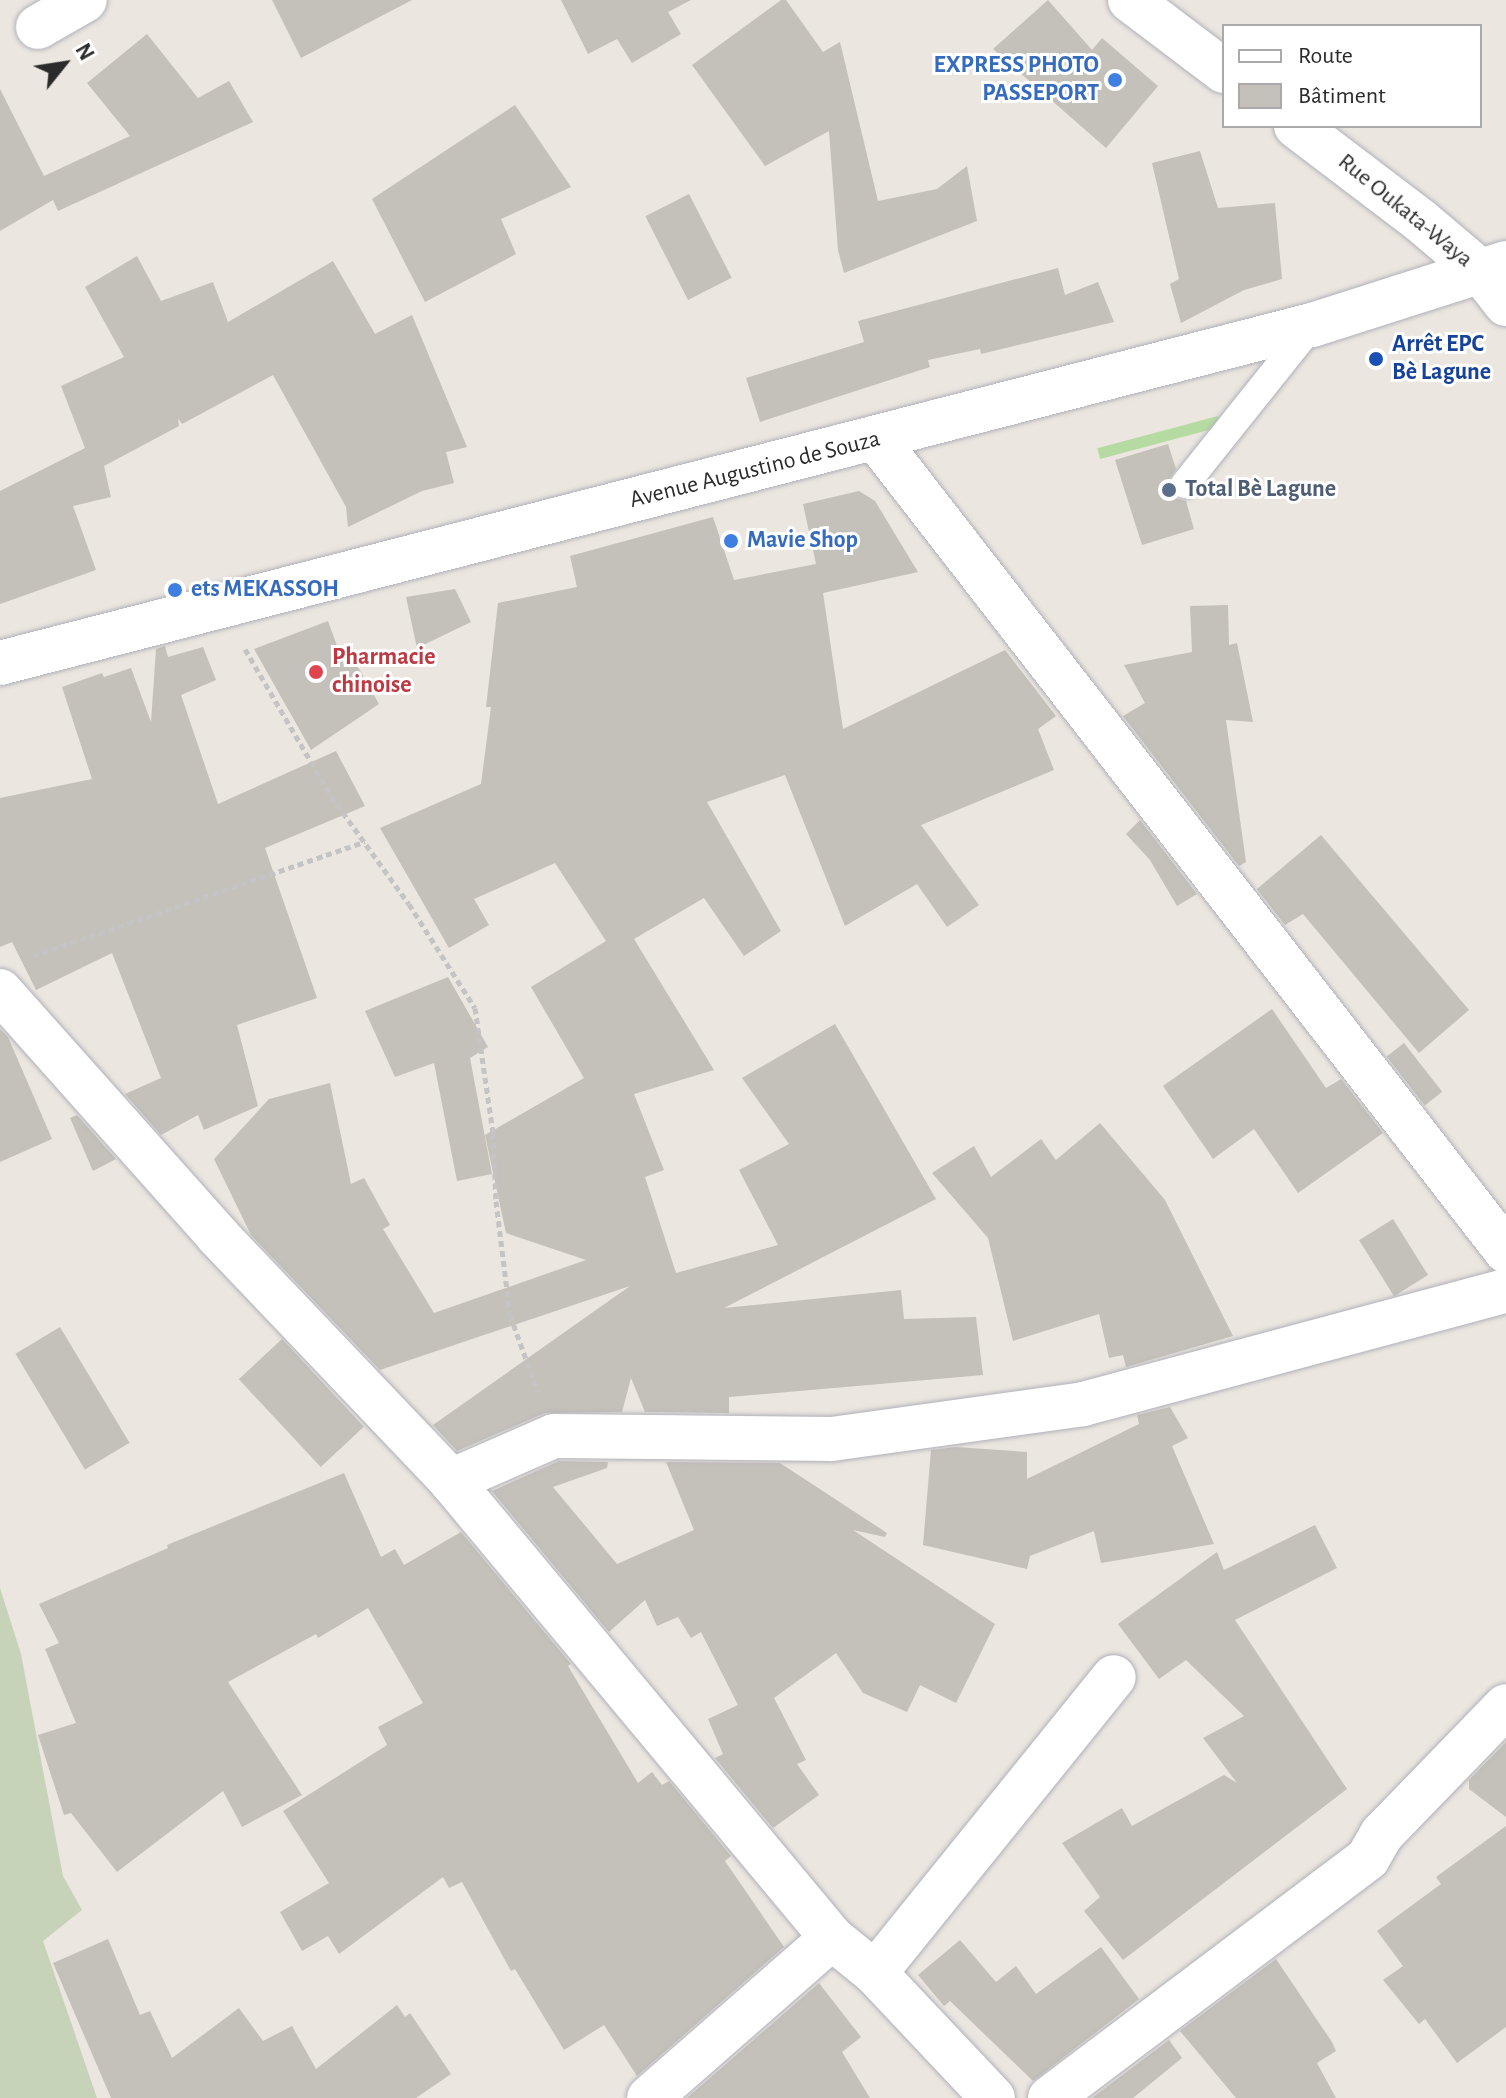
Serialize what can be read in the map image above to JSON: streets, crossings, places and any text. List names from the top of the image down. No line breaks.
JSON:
{"streets":{"street":["Rue Oukata-Waya","Avenue Augustino de Souza"]},"crossings":[["Rue Oukata-Waya","Avenue Augustino de Souza"]],"places":["EXPRESS PHOTO PASSEPORT","Arrêt EPC Bè Lagune","Total Bè Lagune","Mavie Shop","ets MEKASSOH","Pharmacie chinoise"],"legend":["Route","Bâtiment"],"north":"top right"}
